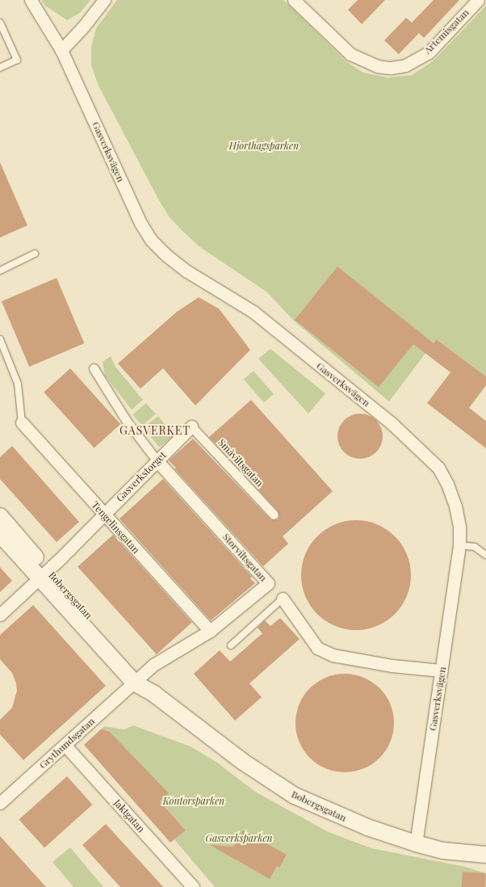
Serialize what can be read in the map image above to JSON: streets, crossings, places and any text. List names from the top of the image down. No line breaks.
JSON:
{"streets":{"street":["Artemisgatan","Gasverksvägen","Småviltsgatan","Gasverkstorget","Tengelinsgatan","Storviltsgatan","Bobergsgatan","Grythundsgatan","Jaktgatan"]},"crossings":[["Gasverksvägen","Bobergsgatan"],["Småviltsgatan","Gasverkstorget"],["Gasverkstorget","Tengelinsgatan"],["Gasverkstorget","Storviltsgatan"],["Gasverkstorget","Bobergsgatan"],["Tengelinsgatan","Storviltsgatan"],["Storviltsgatan","Bobergsgatan"],["Storviltsgatan","Grythundsgatan"],["Bobergsgatan","Grythundsgatan"],["Grythundsgatan","Jaktgatan"]],"districts":["GASVERKET"],"parks":["Hjorthagsparken","Kontorsparken","Gasverksparken"]}
